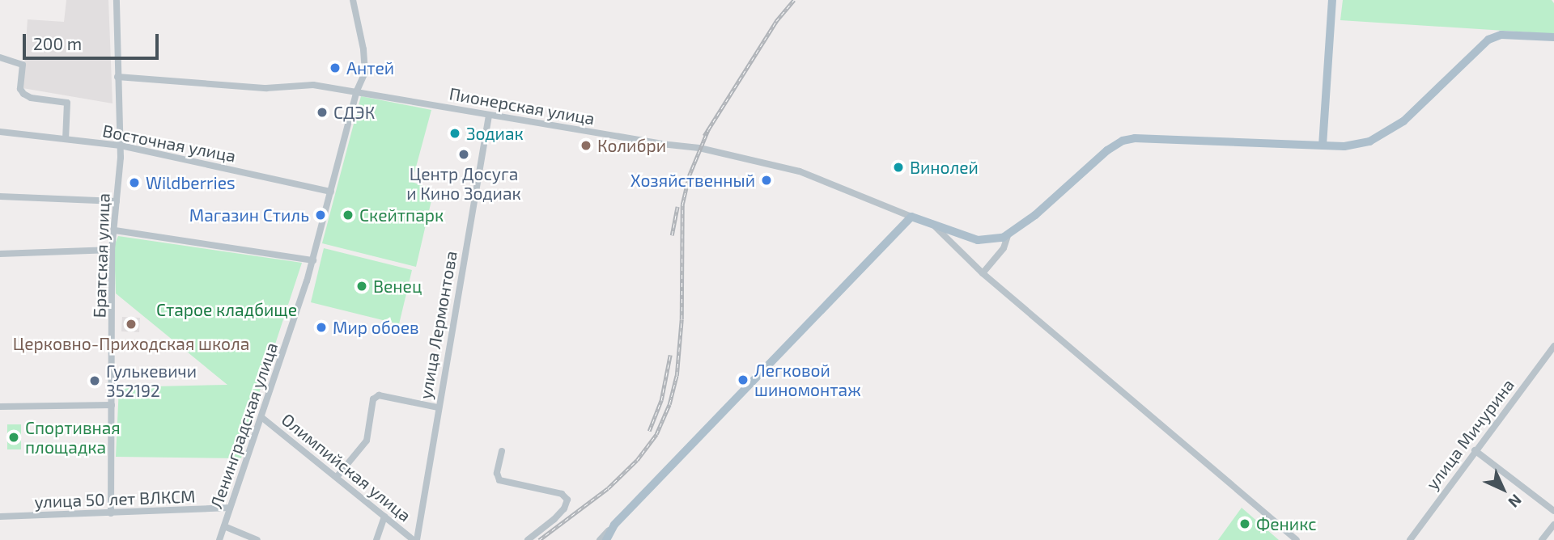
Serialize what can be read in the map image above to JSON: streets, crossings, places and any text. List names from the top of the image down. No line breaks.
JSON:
{"streets":{"street":["Пионерская улица","Восточная улица","Братская улица","улица Лермонтова","Ленинградская улица","улица Мичурина","Олимпийская улица","улица 50 лет ВЛКСМ"]},"crossings":[["Пионерская улица","Братская улица"],["Пионерская улица","улица Лермонтова"],["Пионерская улица","Ленинградская улица"],["Восточная улица","Братская улица"],["Восточная улица","Ленинградская улица"],["Братская улица","улица 50 лет ВЛКСМ"],["улица Лермонтова","Олимпийская улица"],["Ленинградская улица","Олимпийская улица"],["Ленинградская улица","улица 50 лет ВЛКСМ"]],"parks":["Старое кладбище"],"places":["Антей","СДЭК","Зодиак","Колибри","Центр Досуга и Кино Зодиак","Винолей","Хозяйственный","Wildberries","Магазин Стиль","Скейтпарк","Венец","Церковно-Приходская школа","Мир обоев","Легковой шиномонтаж","Гулькевичи 352192","Спортивная площадка","Феникс"],"scale_bar":"200 m","north":"bottom right"}
